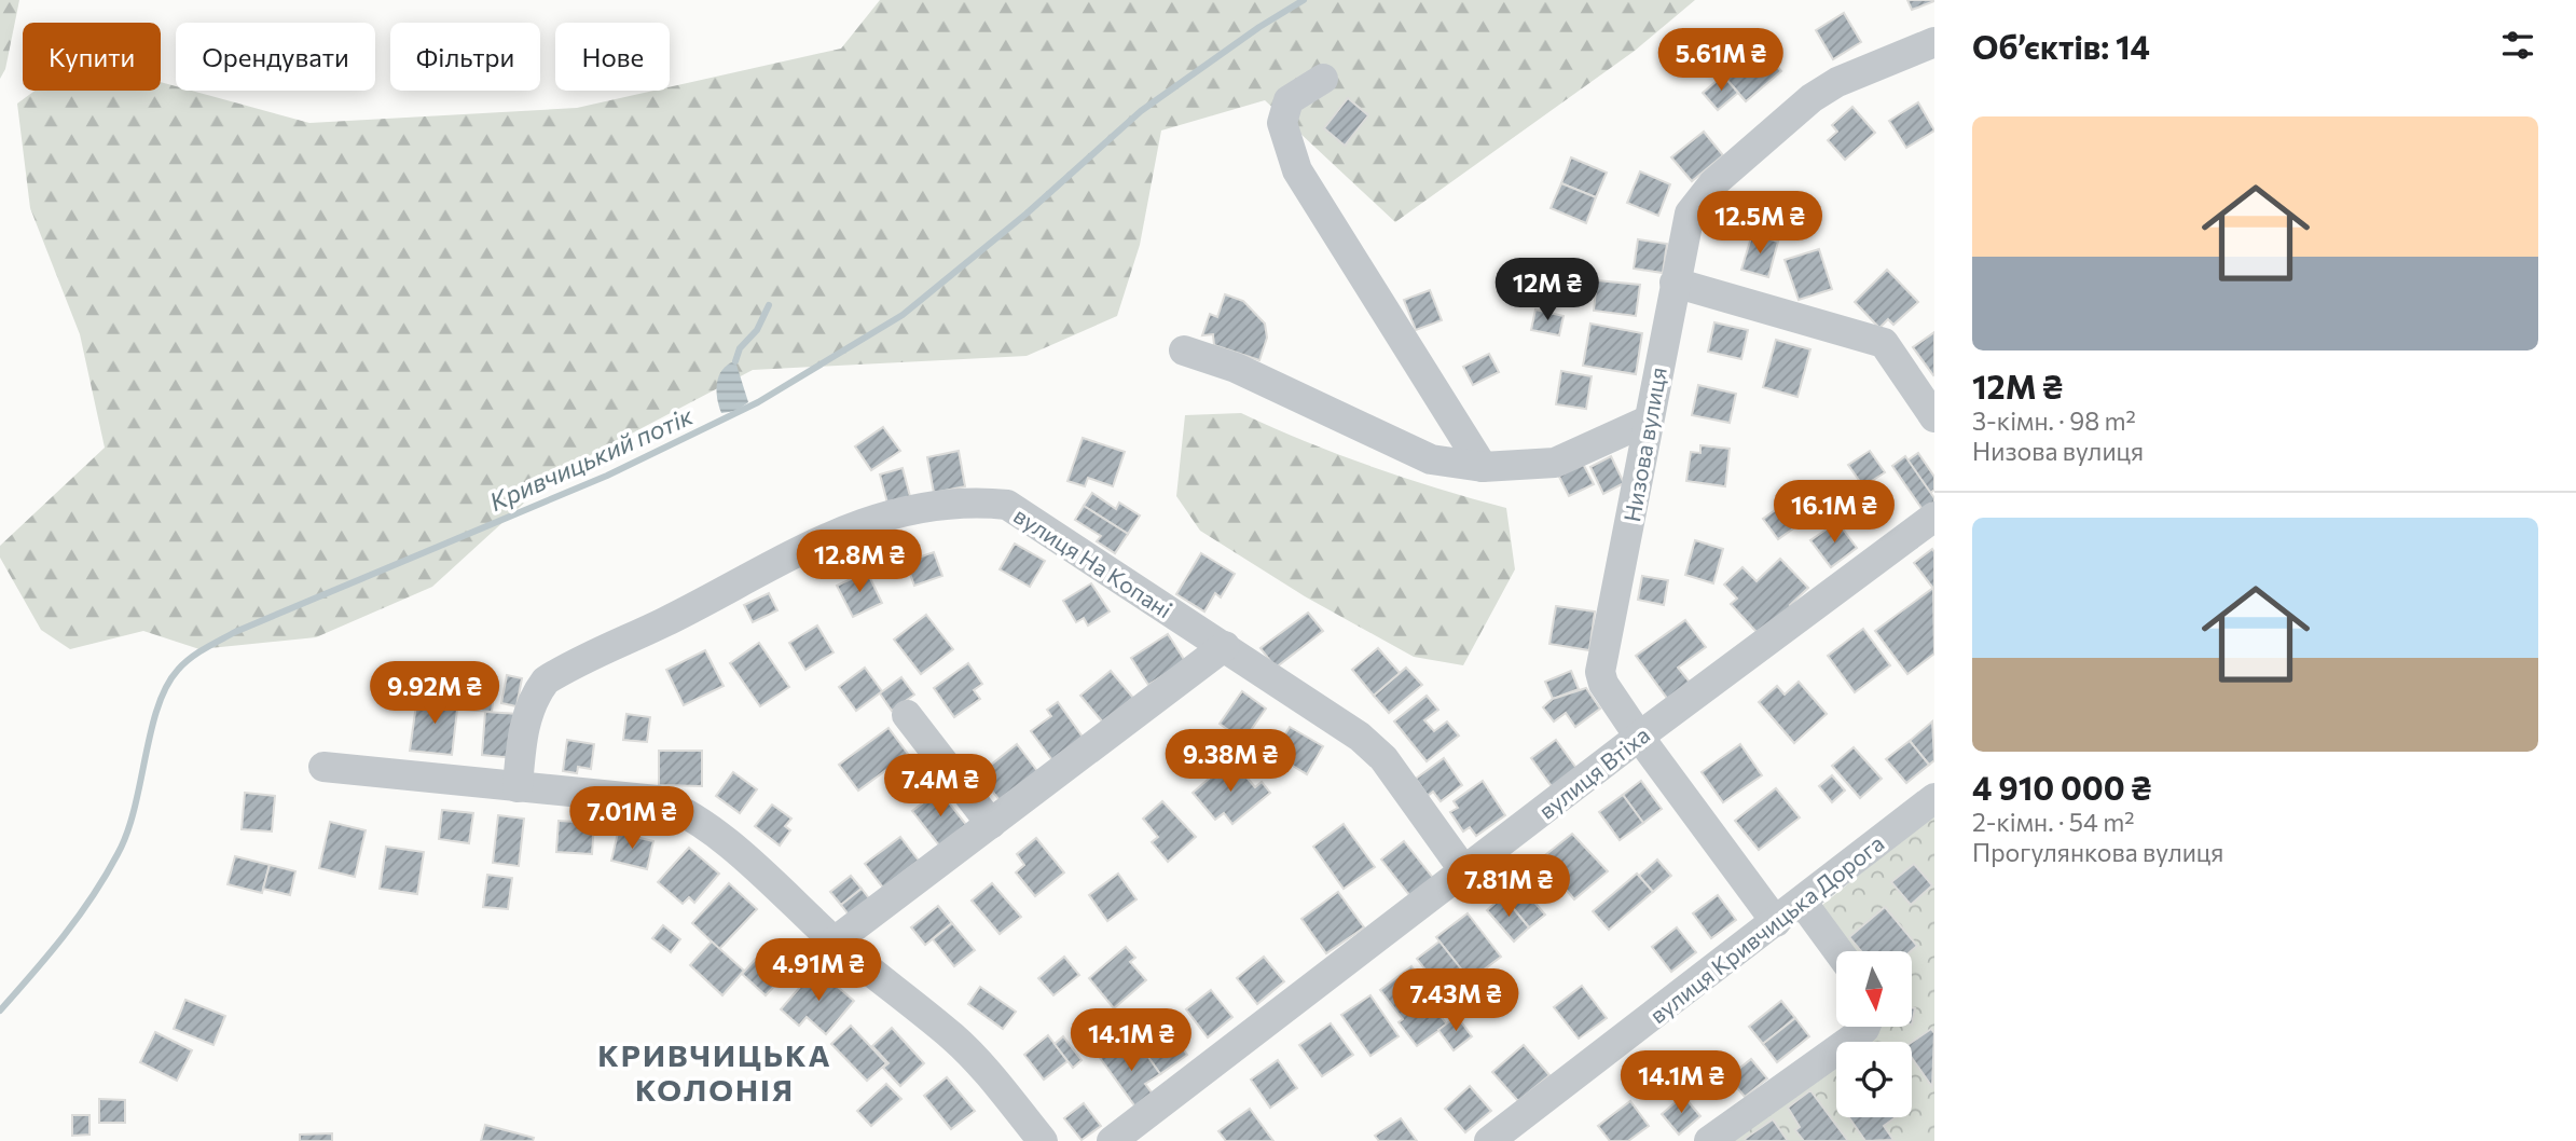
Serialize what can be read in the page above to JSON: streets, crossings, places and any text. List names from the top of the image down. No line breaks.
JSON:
{"streets":{"street":["Низова вулиця","вулиця На Копані","вулиця Втіха","вулиця Кривчицька Дорога"]},"crossings":[["Низова вулиця","вулиця Втіха"],["Низова вулиця","вулиця Кривчицька Дорога"],["вулиця На Копані","вулиця Втіха"]],"districts":["КРИВЧИЦЬКА КОЛОНІЯ"],"water":["Кривчицький потік"],"north":"bottom","page":{"heading":"Об’єктів: 14","chip":["Купити","Орендувати","Фільтри","Нове"],"price":["5.61M ₴","12.5M ₴","12M ₴","16.1M ₴","12.8M ₴","9.92M ₴","9.38M ₴","7.4M ₴","7.01M ₴","7.81M ₴","4.91M ₴","7.43M ₴","14.1M ₴","14.1M ₴"],"list":[{"name":"12M ₴","note":"3-кімн. · 98 m² · Низова вулиця"},{"name":"4 910 000 ₴","note":"2-кімн. · 54 m² · Прогулянкова вулиця"}]}}
